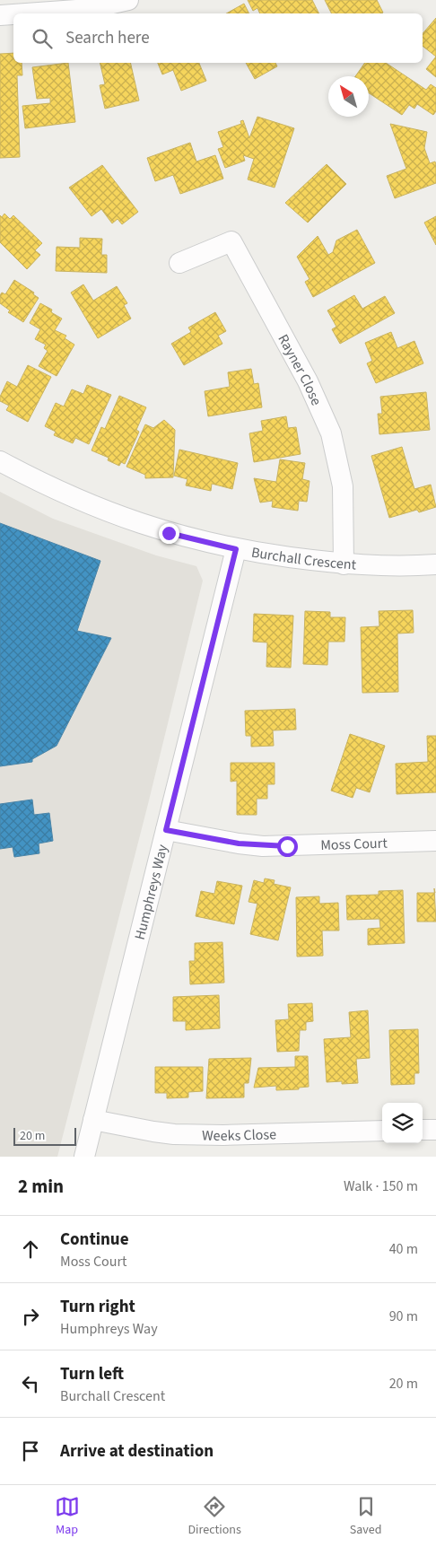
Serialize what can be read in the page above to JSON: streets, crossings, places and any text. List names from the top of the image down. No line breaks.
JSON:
{"streets":{"street":["Rayner Close","Burchall Crescent","Moss Court","Humphreys Way","Weeks Close"]},"crossings":[["Rayner Close","Burchall Crescent"],["Burchall Crescent","Humphreys Way"],["Moss Court","Humphreys Way"],["Humphreys Way","Weeks Close"]],"scale_bar":"20 m","north":"top left","page":{"search":"Search here","scale":"20 m","heading":["2 min","Walk · 150 m"],"list":[["Continue","Moss Court","40 m"],["Turn right","Humphreys Way","90 m"],["Turn left","Burchall Crescent","20 m"],"Arrive at destination"],"nav":["Map","Directions","Saved"]}}
